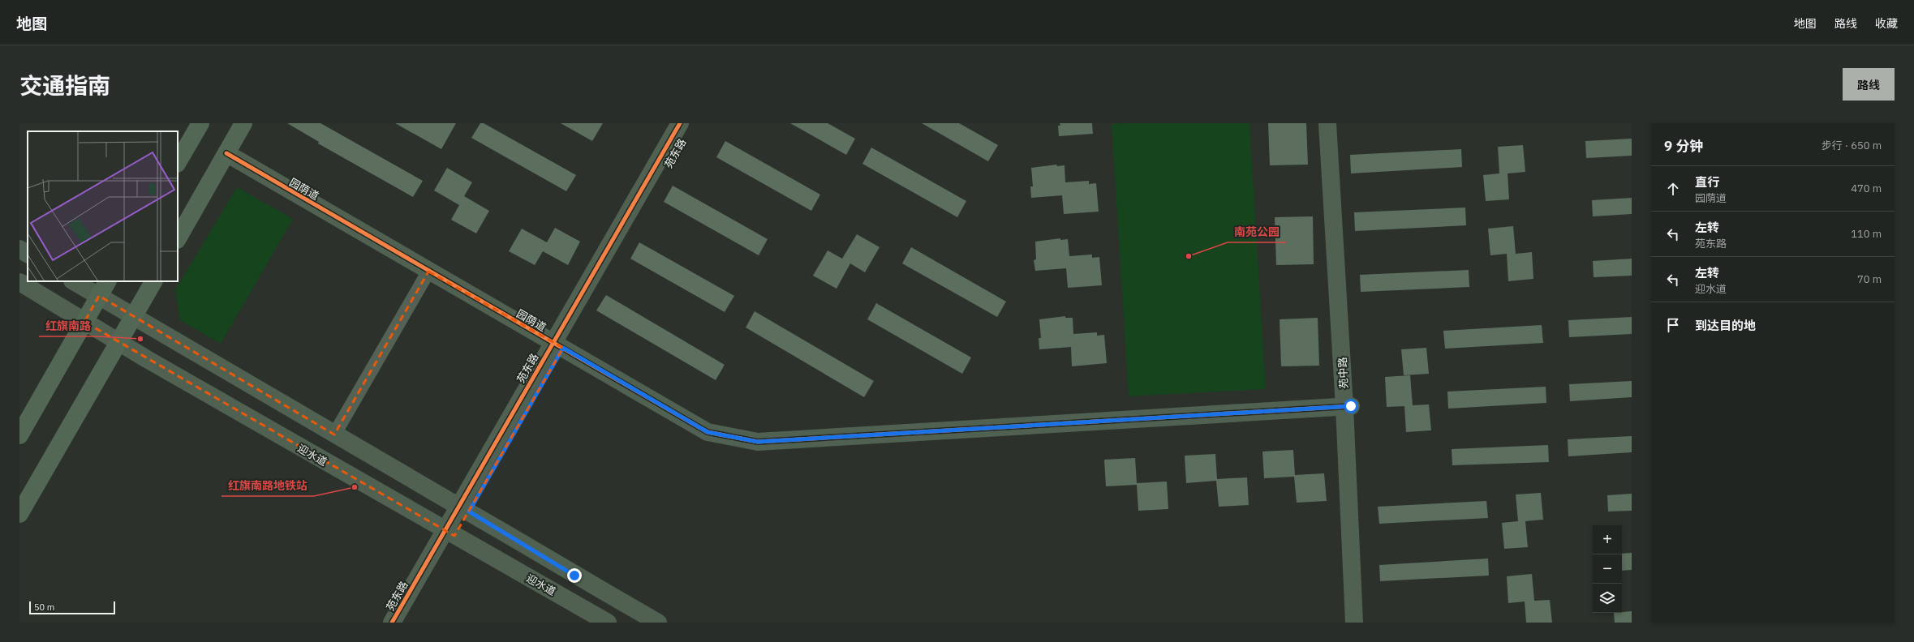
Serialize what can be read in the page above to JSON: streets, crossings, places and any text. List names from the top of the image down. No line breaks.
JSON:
{"streets":{"street":["苑东路","园荫道","苑中路","迎水道"]},"crossings":[["苑东路","园荫道"],["苑东路","迎水道"],["园荫道","苑中路"]],"places":["南苑公园","红旗南路","红旗南路地铁站"],"scale_bar":"50 m","page":{"header":"地图","nav":["地图","路线","收藏"],"title":"交通指南","buttons":"路线","heading":["9 分钟","步行 · 650 m"],"list":[["直行","园荫道","470 m"],["左转","苑东路","110 m"],["左转","迎水道","70 m"],"到达目的地"],"map_buttons":["+","−"],"scale":"50 m"}}
